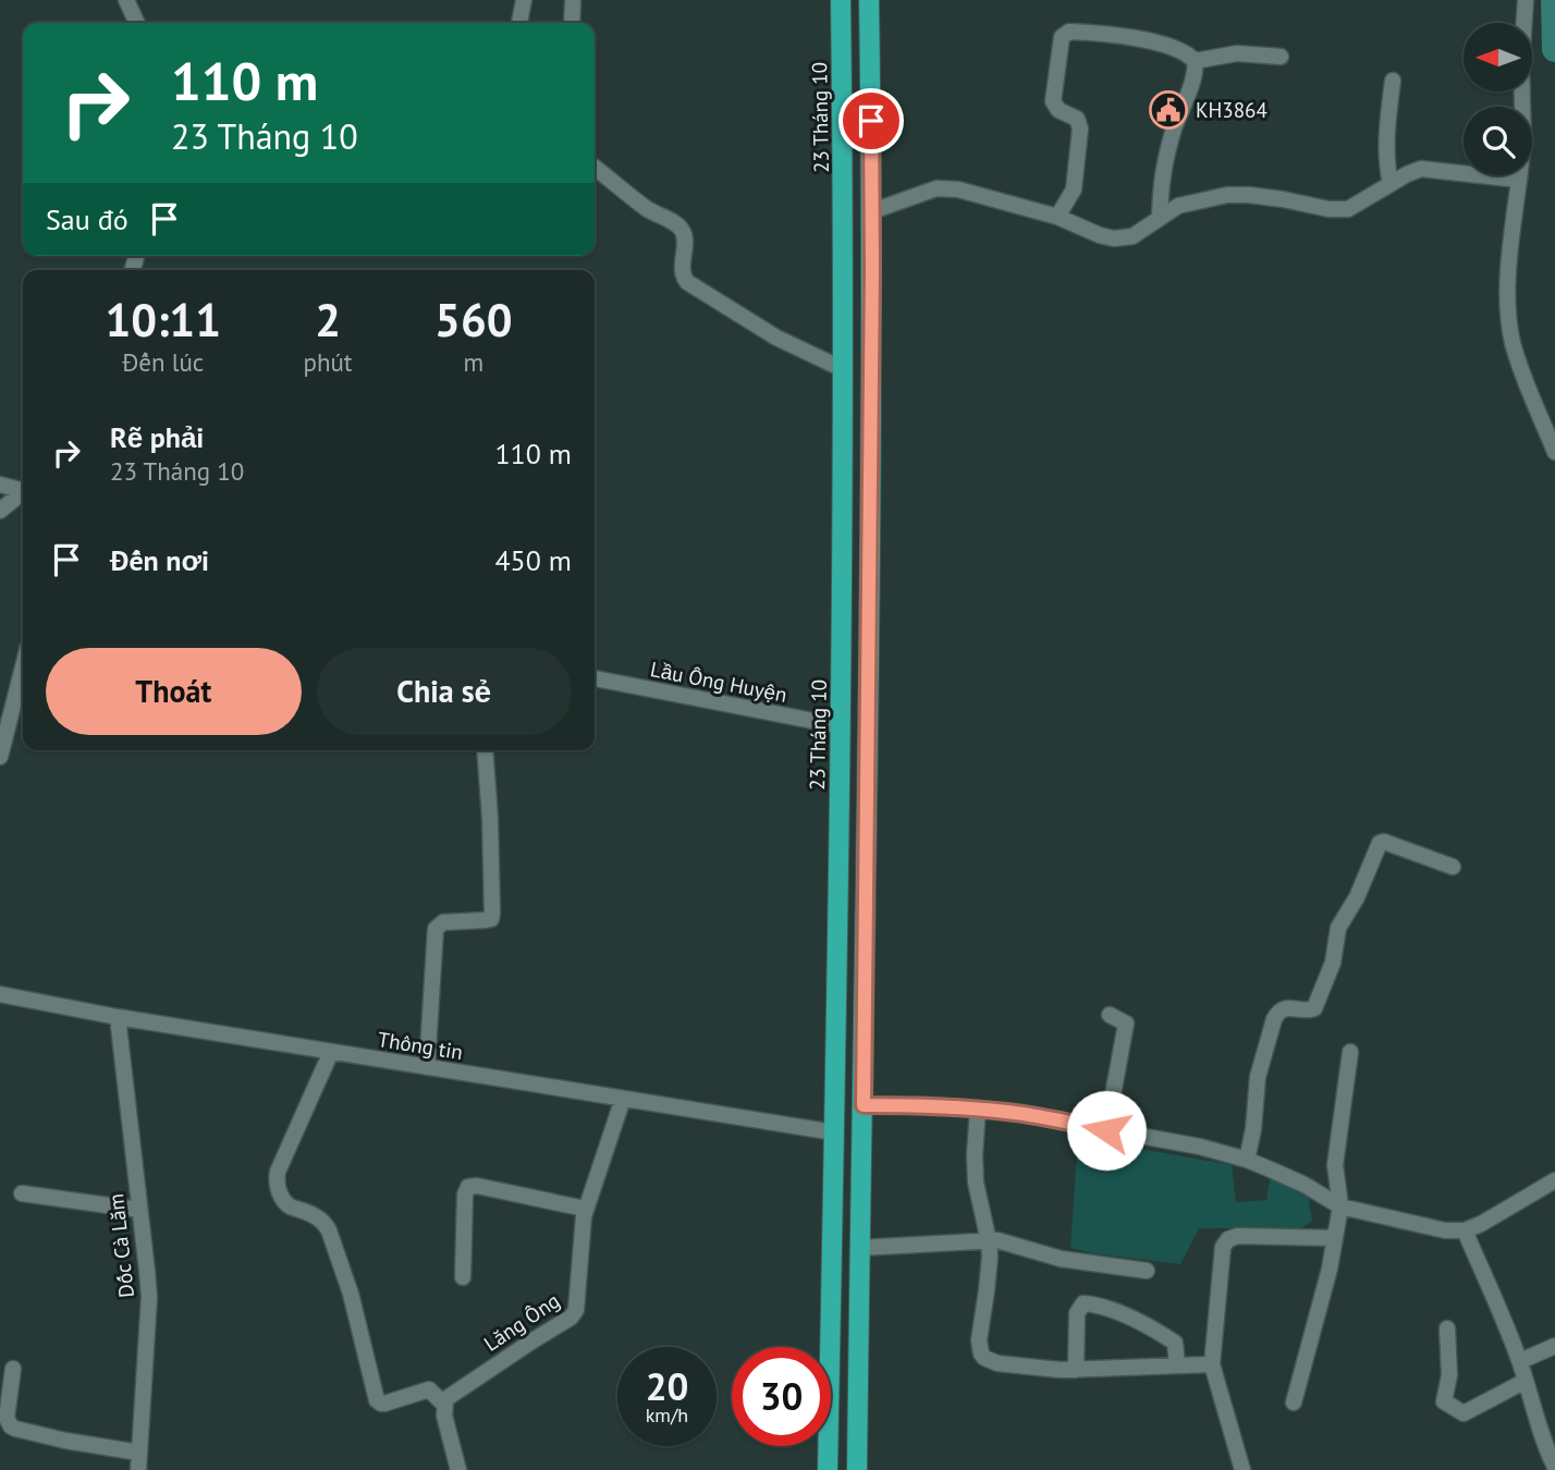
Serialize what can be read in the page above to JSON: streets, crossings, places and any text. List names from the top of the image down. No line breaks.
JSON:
{"streets":{"main road":["23 Tháng 10"],"street":["Lầu Ông Huyện","Thông tin","Dốc Cà Lăm","Lăng Ông"]},"crossings":[["23 Tháng 10","Lầu Ông Huyện"],["23 Tháng 10","Thông tin"],["Thông tin","Dốc Cà Lăm"],["Thông tin","Lăng Ông"]],"places":{"public building":["KH3864"]},"north":"left","page":{"turn":["110 m","23 Tháng 10"],"then":"Sau đó","eta":["10:11","Đến lúc","2","phút","560","m"],"list":[{"name":"Rẽ phải","note":"23 Tháng 10","value":"110 m"},{"name":"Đến nơi","value":"450 m"}],"buttons":["Thoát","Chia sẻ"],"speed":"20 km/h","limit":"30"}}
